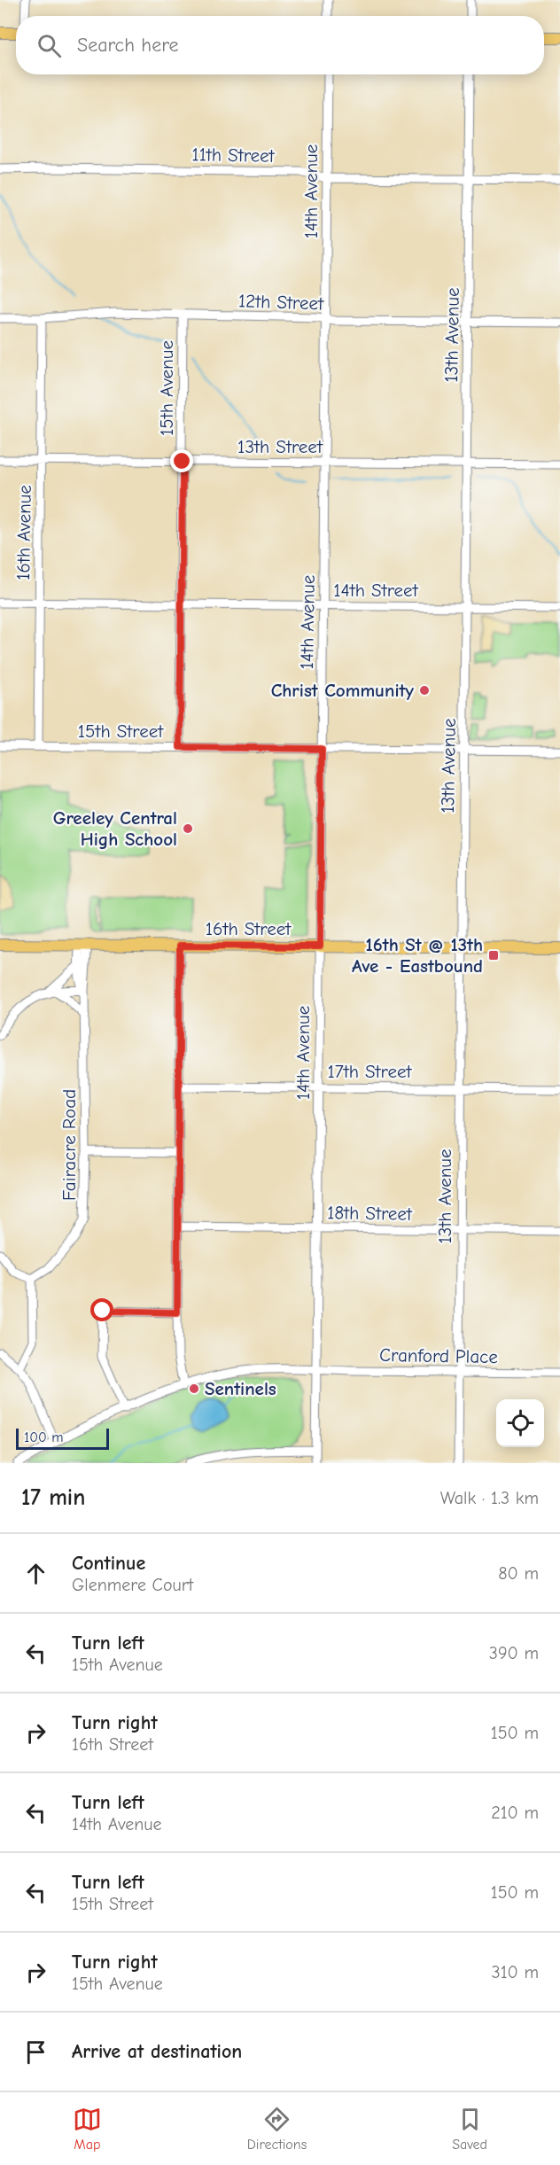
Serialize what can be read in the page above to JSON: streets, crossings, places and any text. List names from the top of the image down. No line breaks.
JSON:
{"streets":{"main road":["16th Street"],"street":["11th Street","14th Avenue","12th Street","13th Avenue","15th Avenue","13th Street","16th Avenue","14th Street","15th Street","17th Street","Fairacre Road","18th Street","Cranford Place"]},"crossings":[["11th Street","14th Avenue"],["11th Street","13th Avenue"],["14th Avenue","12th Street"],["14th Avenue","13th Street"],["14th Avenue","14th Street"],["14th Avenue","15th Street"],["14th Avenue","16th Street"],["14th Avenue","17th Street"],["14th Avenue","18th Street"],["14th Avenue","Cranford Place"],["12th Street","13th Avenue"],["12th Street","15th Avenue"],["12th Street","16th Avenue"],["13th Avenue","13th Street"],["13th Avenue","14th Street"],["13th Avenue","15th Street"],["13th Avenue","16th Street"],["13th Avenue","17th Street"],["13th Avenue","18th Street"],["13th Avenue","Cranford Place"],["15th Avenue","13th Street"],["15th Avenue","14th Street"],["15th Avenue","15th Street"],["13th Street","16th Avenue"],["16th Avenue","14th Street"],["16th Avenue","15th Street"],["16th Street","Fairacre Road"]],"places":{"other":["Christ Community","Greeley Central High School","Sentinels"],"transit":["16th St @ 13th Ave - Eastbound"]},"scale_bar":"100 m","page":{"search":"Search here","scale":"100 m","heading":["17 min","Walk · 1.3 km"],"list":[["Continue","Glenmere Court","80 m"],["Turn left","15th Avenue","390 m"],["Turn right","16th Street","150 m"],["Turn left","14th Avenue","210 m"],["Turn left","15th Street","150 m"],["Turn right","15th Avenue","310 m"],"Arrive at destination"],"nav":["Map","Directions","Saved"]}}
